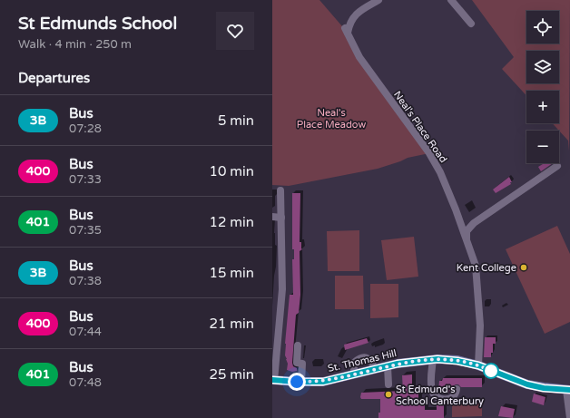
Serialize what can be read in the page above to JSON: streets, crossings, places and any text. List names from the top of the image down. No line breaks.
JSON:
{"streets":{"main road":["St. Thomas Hill"],"street":["Neal's Place Road"]},"crossings":[["Neal's Place Road","St. Thomas Hill"]],"parks":["Neal's Place Meadow"],"places":["Kent College","St Edmund's School Canterbury"],"lines":["bus line 3B"],"page":{"heading":[["St Edmunds School","Walk · 4 min · 250 m"],"Departures"],"map_buttons":["+","−"],"list":[{"mark":"3B","name":"Bus","note":"07:28","value":"5 min"},{"mark":"400","name":"Bus","note":"07:33","value":"10 min"},{"mark":"401","name":"Bus","note":"07:35","value":"12 min"},{"mark":"3B","name":"Bus","note":"07:38","value":"15 min"},{"mark":"400","name":"Bus","note":"07:44","value":"21 min"},{"mark":"401","name":"Bus","note":"07:48","value":"25 min"}]}}
